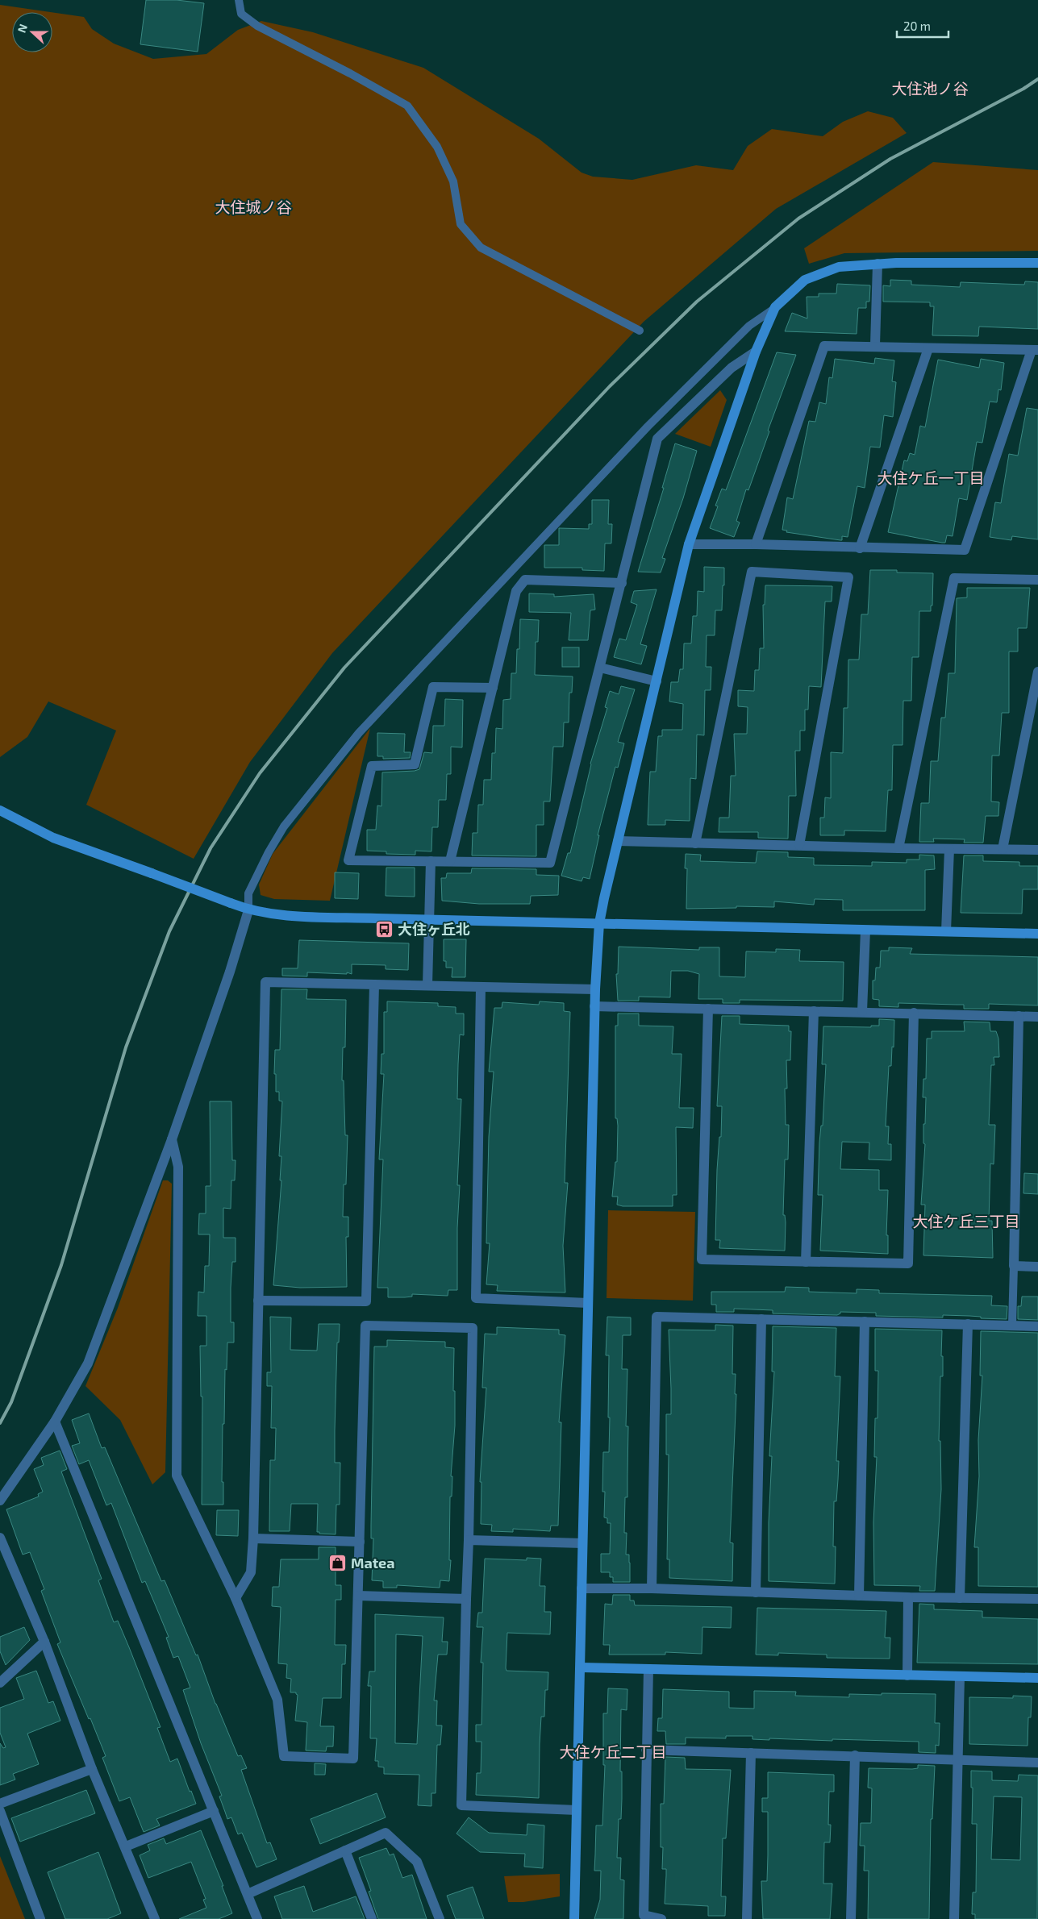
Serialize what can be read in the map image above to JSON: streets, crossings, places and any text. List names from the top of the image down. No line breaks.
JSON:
{"districts":["大住池ノ谷","大住城ノ谷","大住ケ丘一丁目","大住ケ丘三丁目","大住ケ丘二丁目"],"places":{"bus stop":["大住ヶ丘北"],"shop":["Matea"]},"scale_bar":"20 m","north":"left"}
